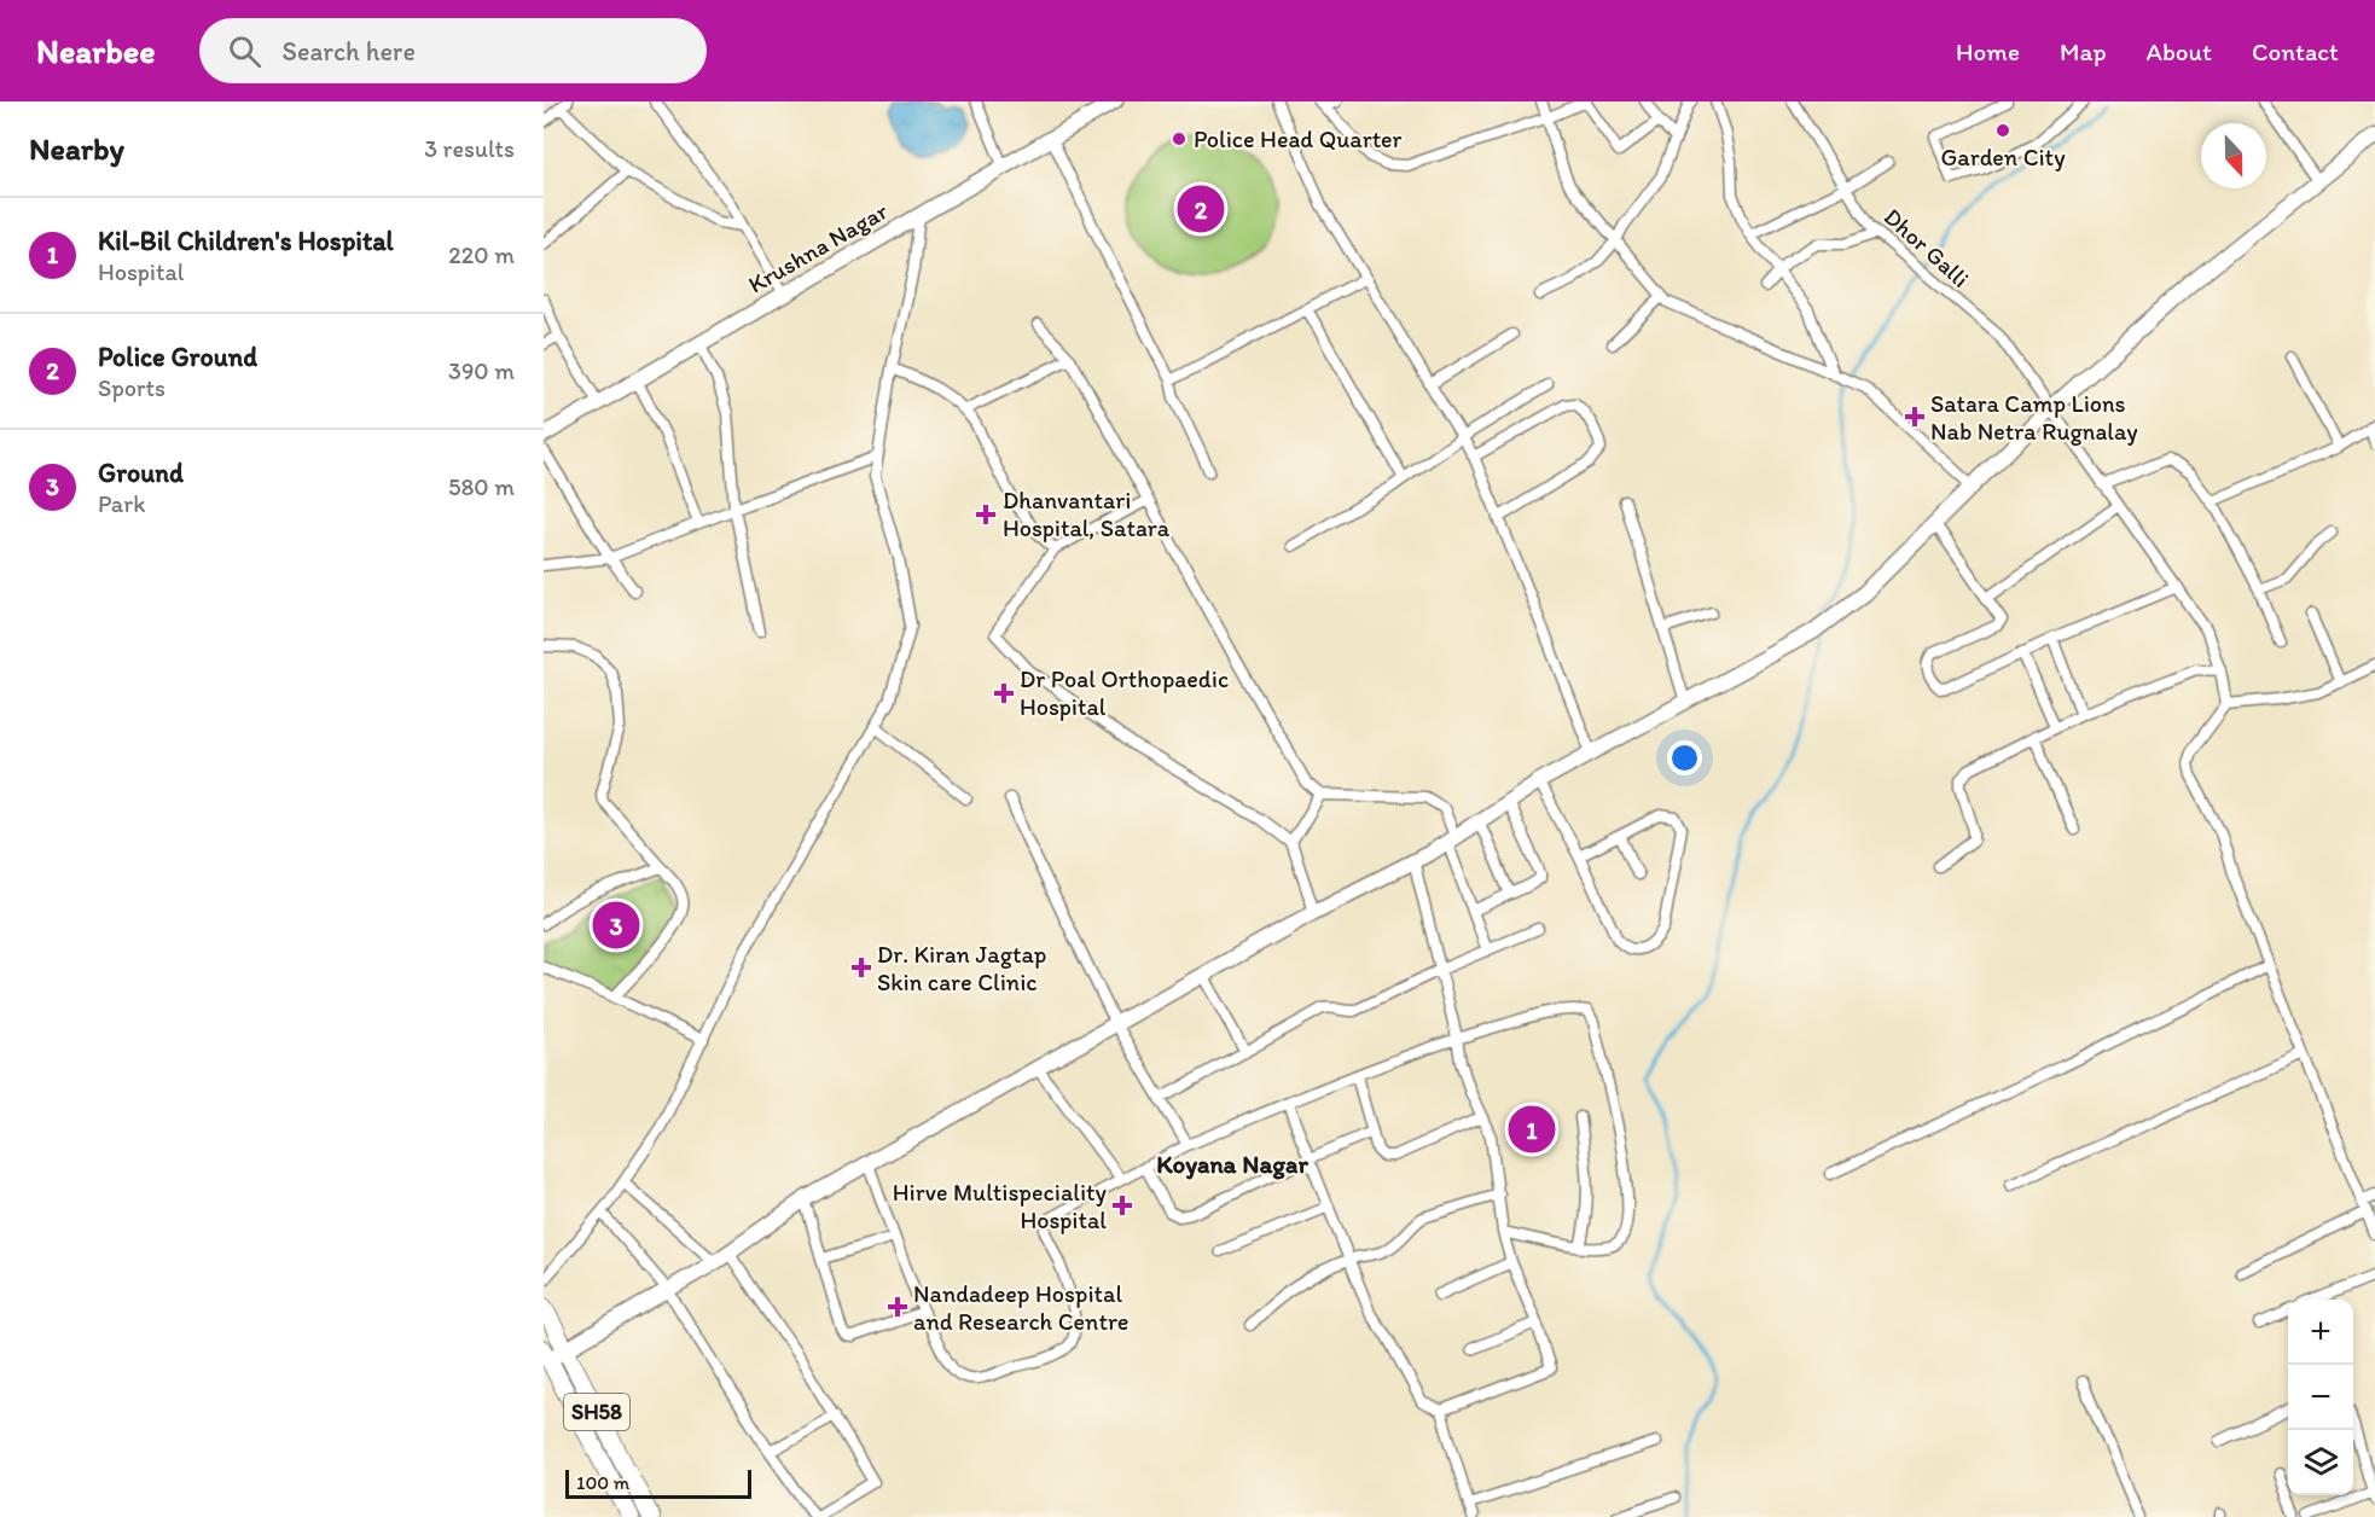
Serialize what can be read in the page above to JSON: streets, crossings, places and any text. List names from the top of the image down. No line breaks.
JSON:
{"streets":{"main road":["Krushna Nagar","SH58"],"street":["Dhor Galli"]},"districts":["Koyana Nagar"],"places":{"other":["Garden City","Police Head Quarter"],"health":["Satara Camp Lions Nab Netra Rugnalay","Dhanvantari Hospital, Satara","Dr Poal Orthopaedic Hospital","Dr. Kiran Jagtap Skin care Clinic","Hirve Multispeciality Hospital","Nandadeep Hospital and Research Centre"]},"scale_bar":"100 m","north":"bottom","page":{"header":"Nearbee","search":"Search here","nav":["Home","Map","About","Contact"],"heading":["Nearby","3 results"],"pins":["2","3","1"],"list":[{"mark":"1","name":"Kil-Bil Children's Hospital","note":"Hospital","value":"220 m"},{"mark":"2","name":"Police Ground","note":"Sports","value":"390 m"},{"mark":"3","name":"Ground","note":"Park","value":"580 m"}],"map_buttons":["+","−"],"scale":"100 m"}}
